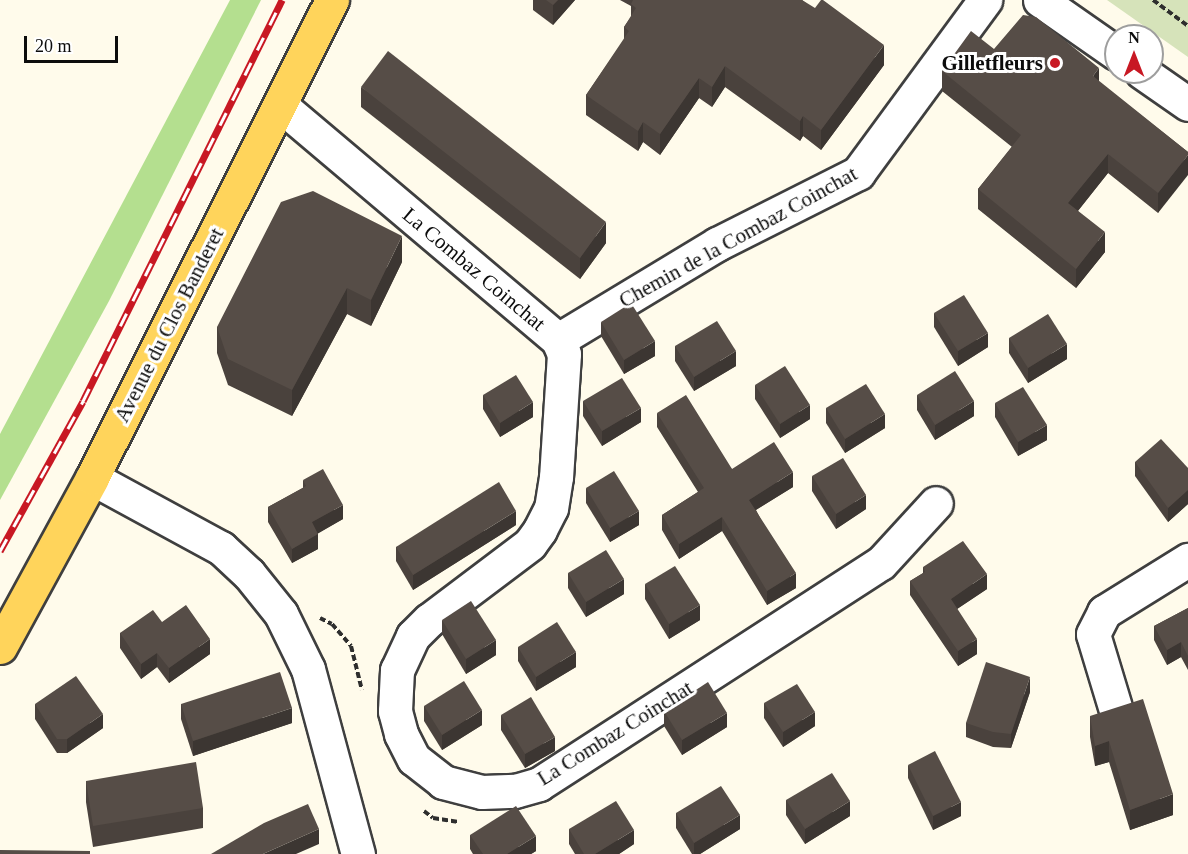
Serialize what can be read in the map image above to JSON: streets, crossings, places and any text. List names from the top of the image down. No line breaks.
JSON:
{"streets":{"main road":["Avenue du Clos Banderet"],"street":["Chemin de la Combaz Coinchat","La Combaz Coinchat"]},"crossings":[["Chemin de la Combaz Coinchat","La Combaz Coinchat"],["La Combaz Coinchat","Avenue du Clos Banderet"]],"places":["Gilletfleurs"],"scale_bar":"20 m","north":"top"}
